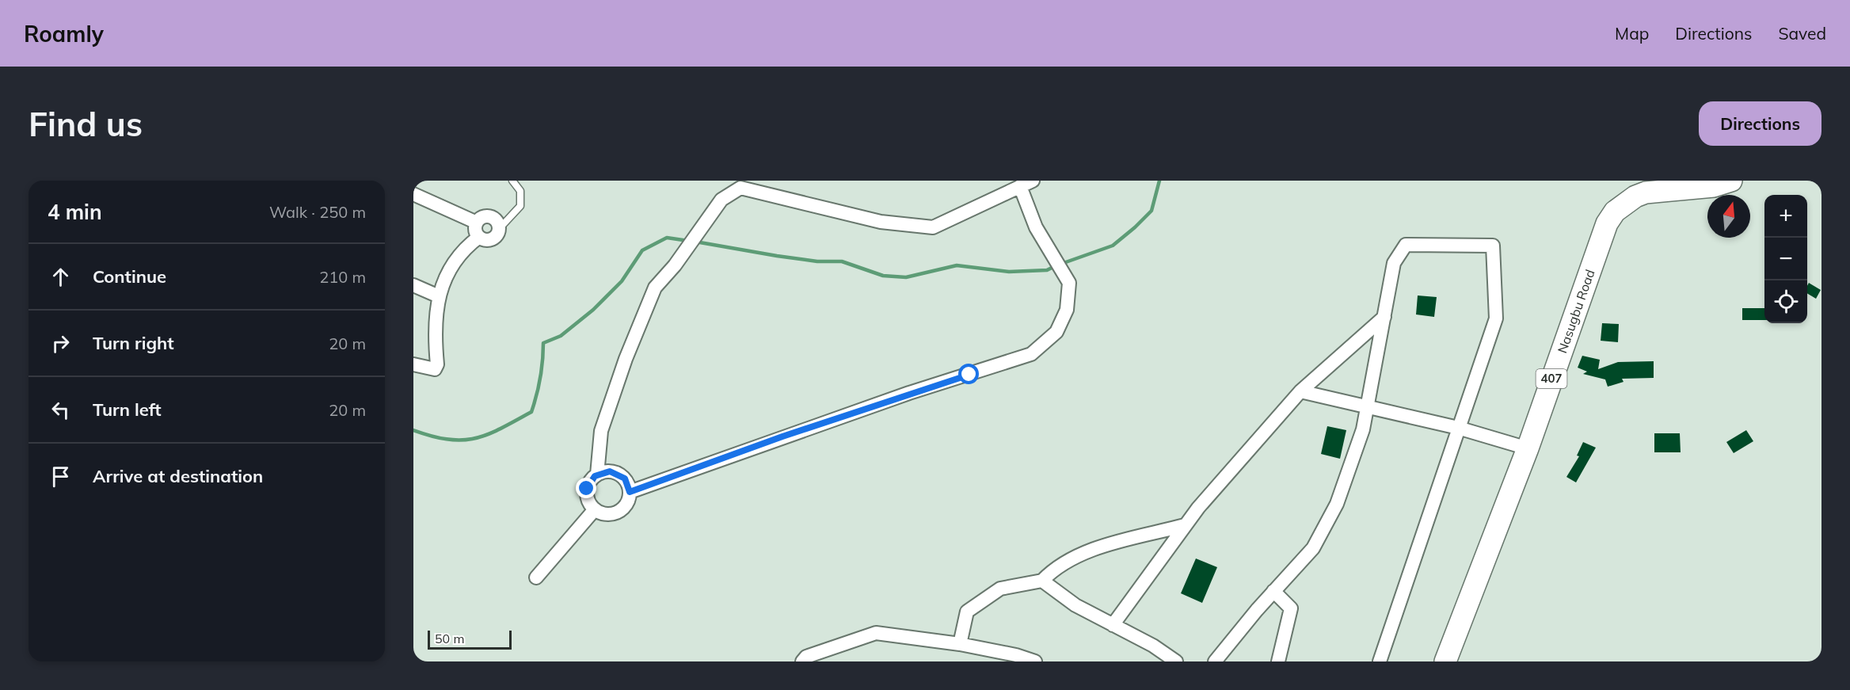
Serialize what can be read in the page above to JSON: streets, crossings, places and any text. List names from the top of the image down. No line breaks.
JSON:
{"streets":{"main road":["Nasugbu Road","407"]},"scale_bar":"50 m","north":"top","page":{"header":"Roamly","nav":["Map","Directions","Saved"],"buttons":"Directions","title":"Find us","heading":["4 min","Walk · 250 m"],"map_buttons":["+","−"],"list":[["Continue","210 m"],["Turn right","20 m"],["Turn left","20 m"],"Arrive at destination"],"scale":"50 m"}}
